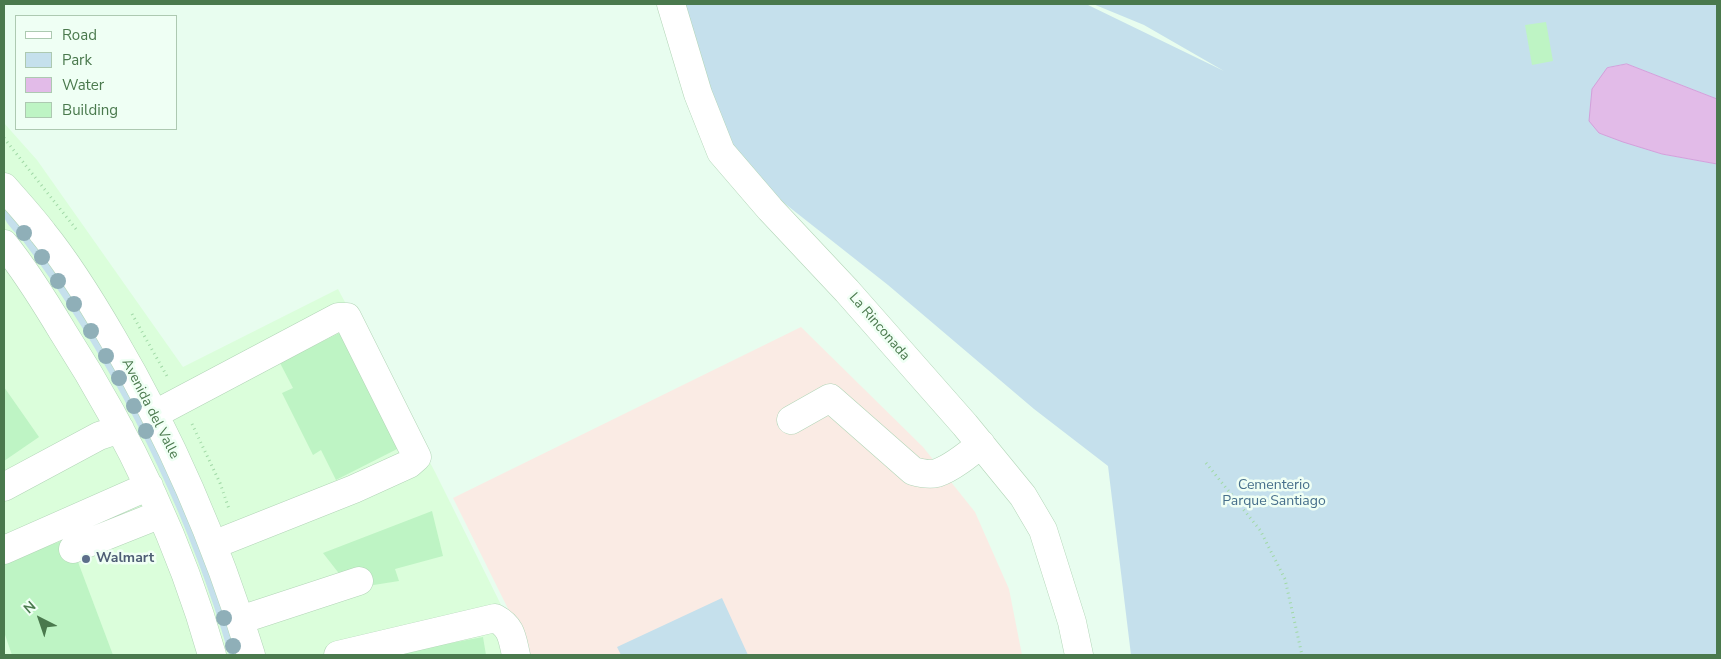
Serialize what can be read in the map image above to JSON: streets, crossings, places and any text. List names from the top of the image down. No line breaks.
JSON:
{"streets":{"street":["La Rinconada","Avenida del Valle"]},"parks":["Cementerio Parque Santiago"],"places":["Walmart"],"legend":["Road","Park","Water","Building"],"north":"top left"}
